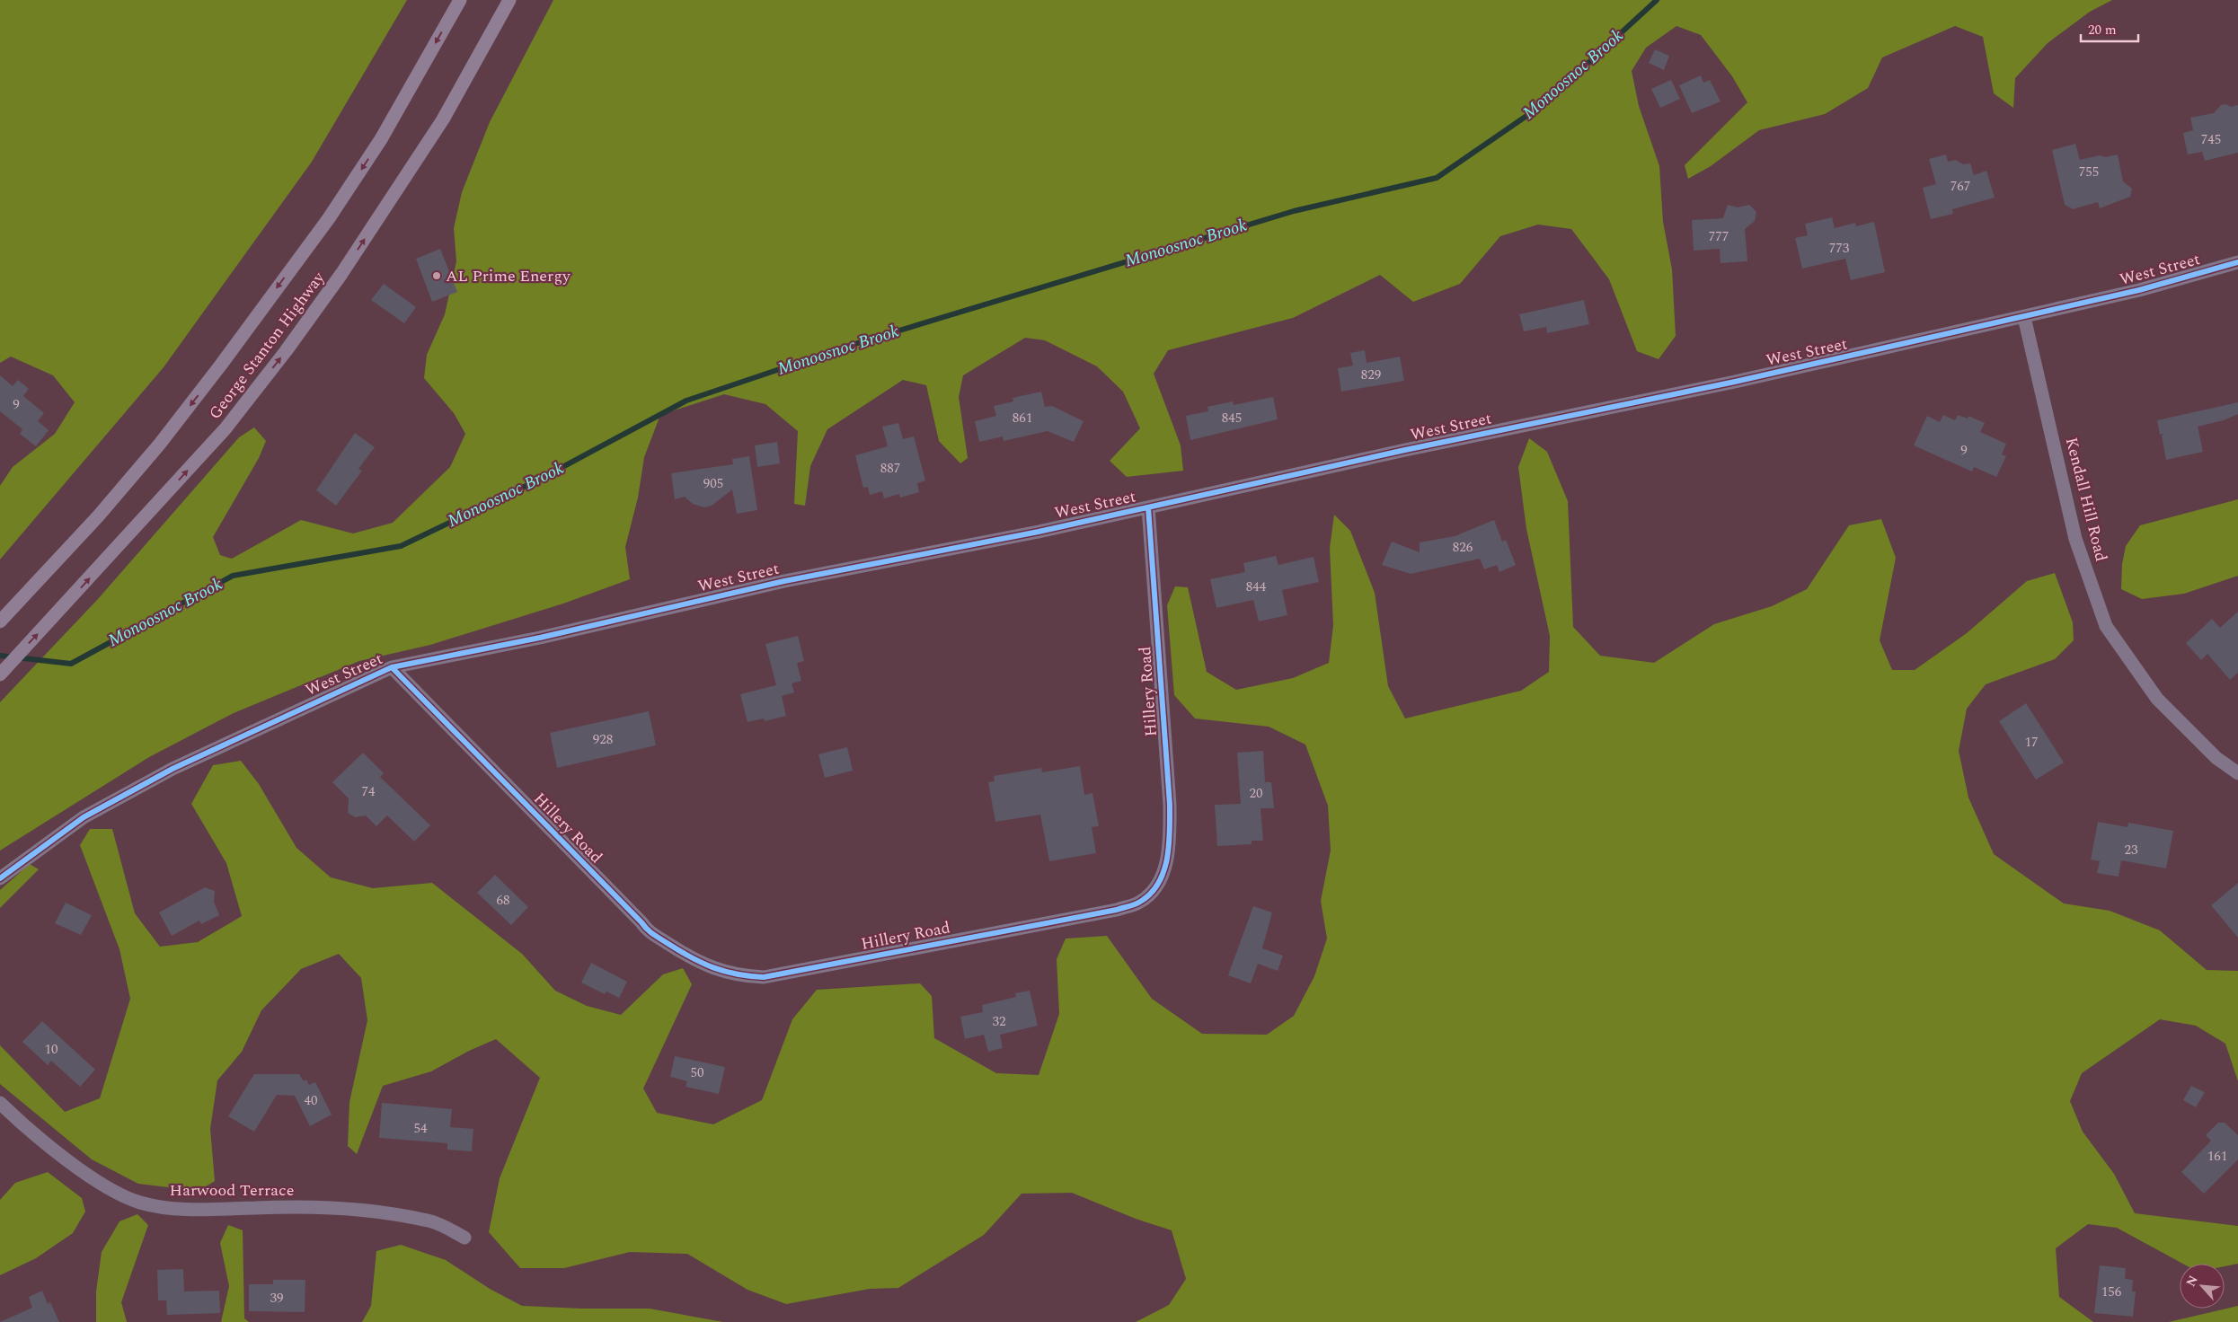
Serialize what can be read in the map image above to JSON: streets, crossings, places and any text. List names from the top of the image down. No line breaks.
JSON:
{"streets":{"highway":["George Stanton Highway"],"street":["West Street","Kendall Hill Road","Hillery Road","Harwood Terrace"]},"crossings":[["West Street","Kendall Hill Road"],["West Street","Hillery Road"]],"water":["Monoosnoc Brook"],"places":["AL Prime Energy"],"house_numbers":["745","755","767","777","773","829","9","861","845","9","887","905","826","844","928","17","74","20","23","68","32","10","50","40","54","161","156","39"],"scale_bar":"20 m","north":"top left"}
